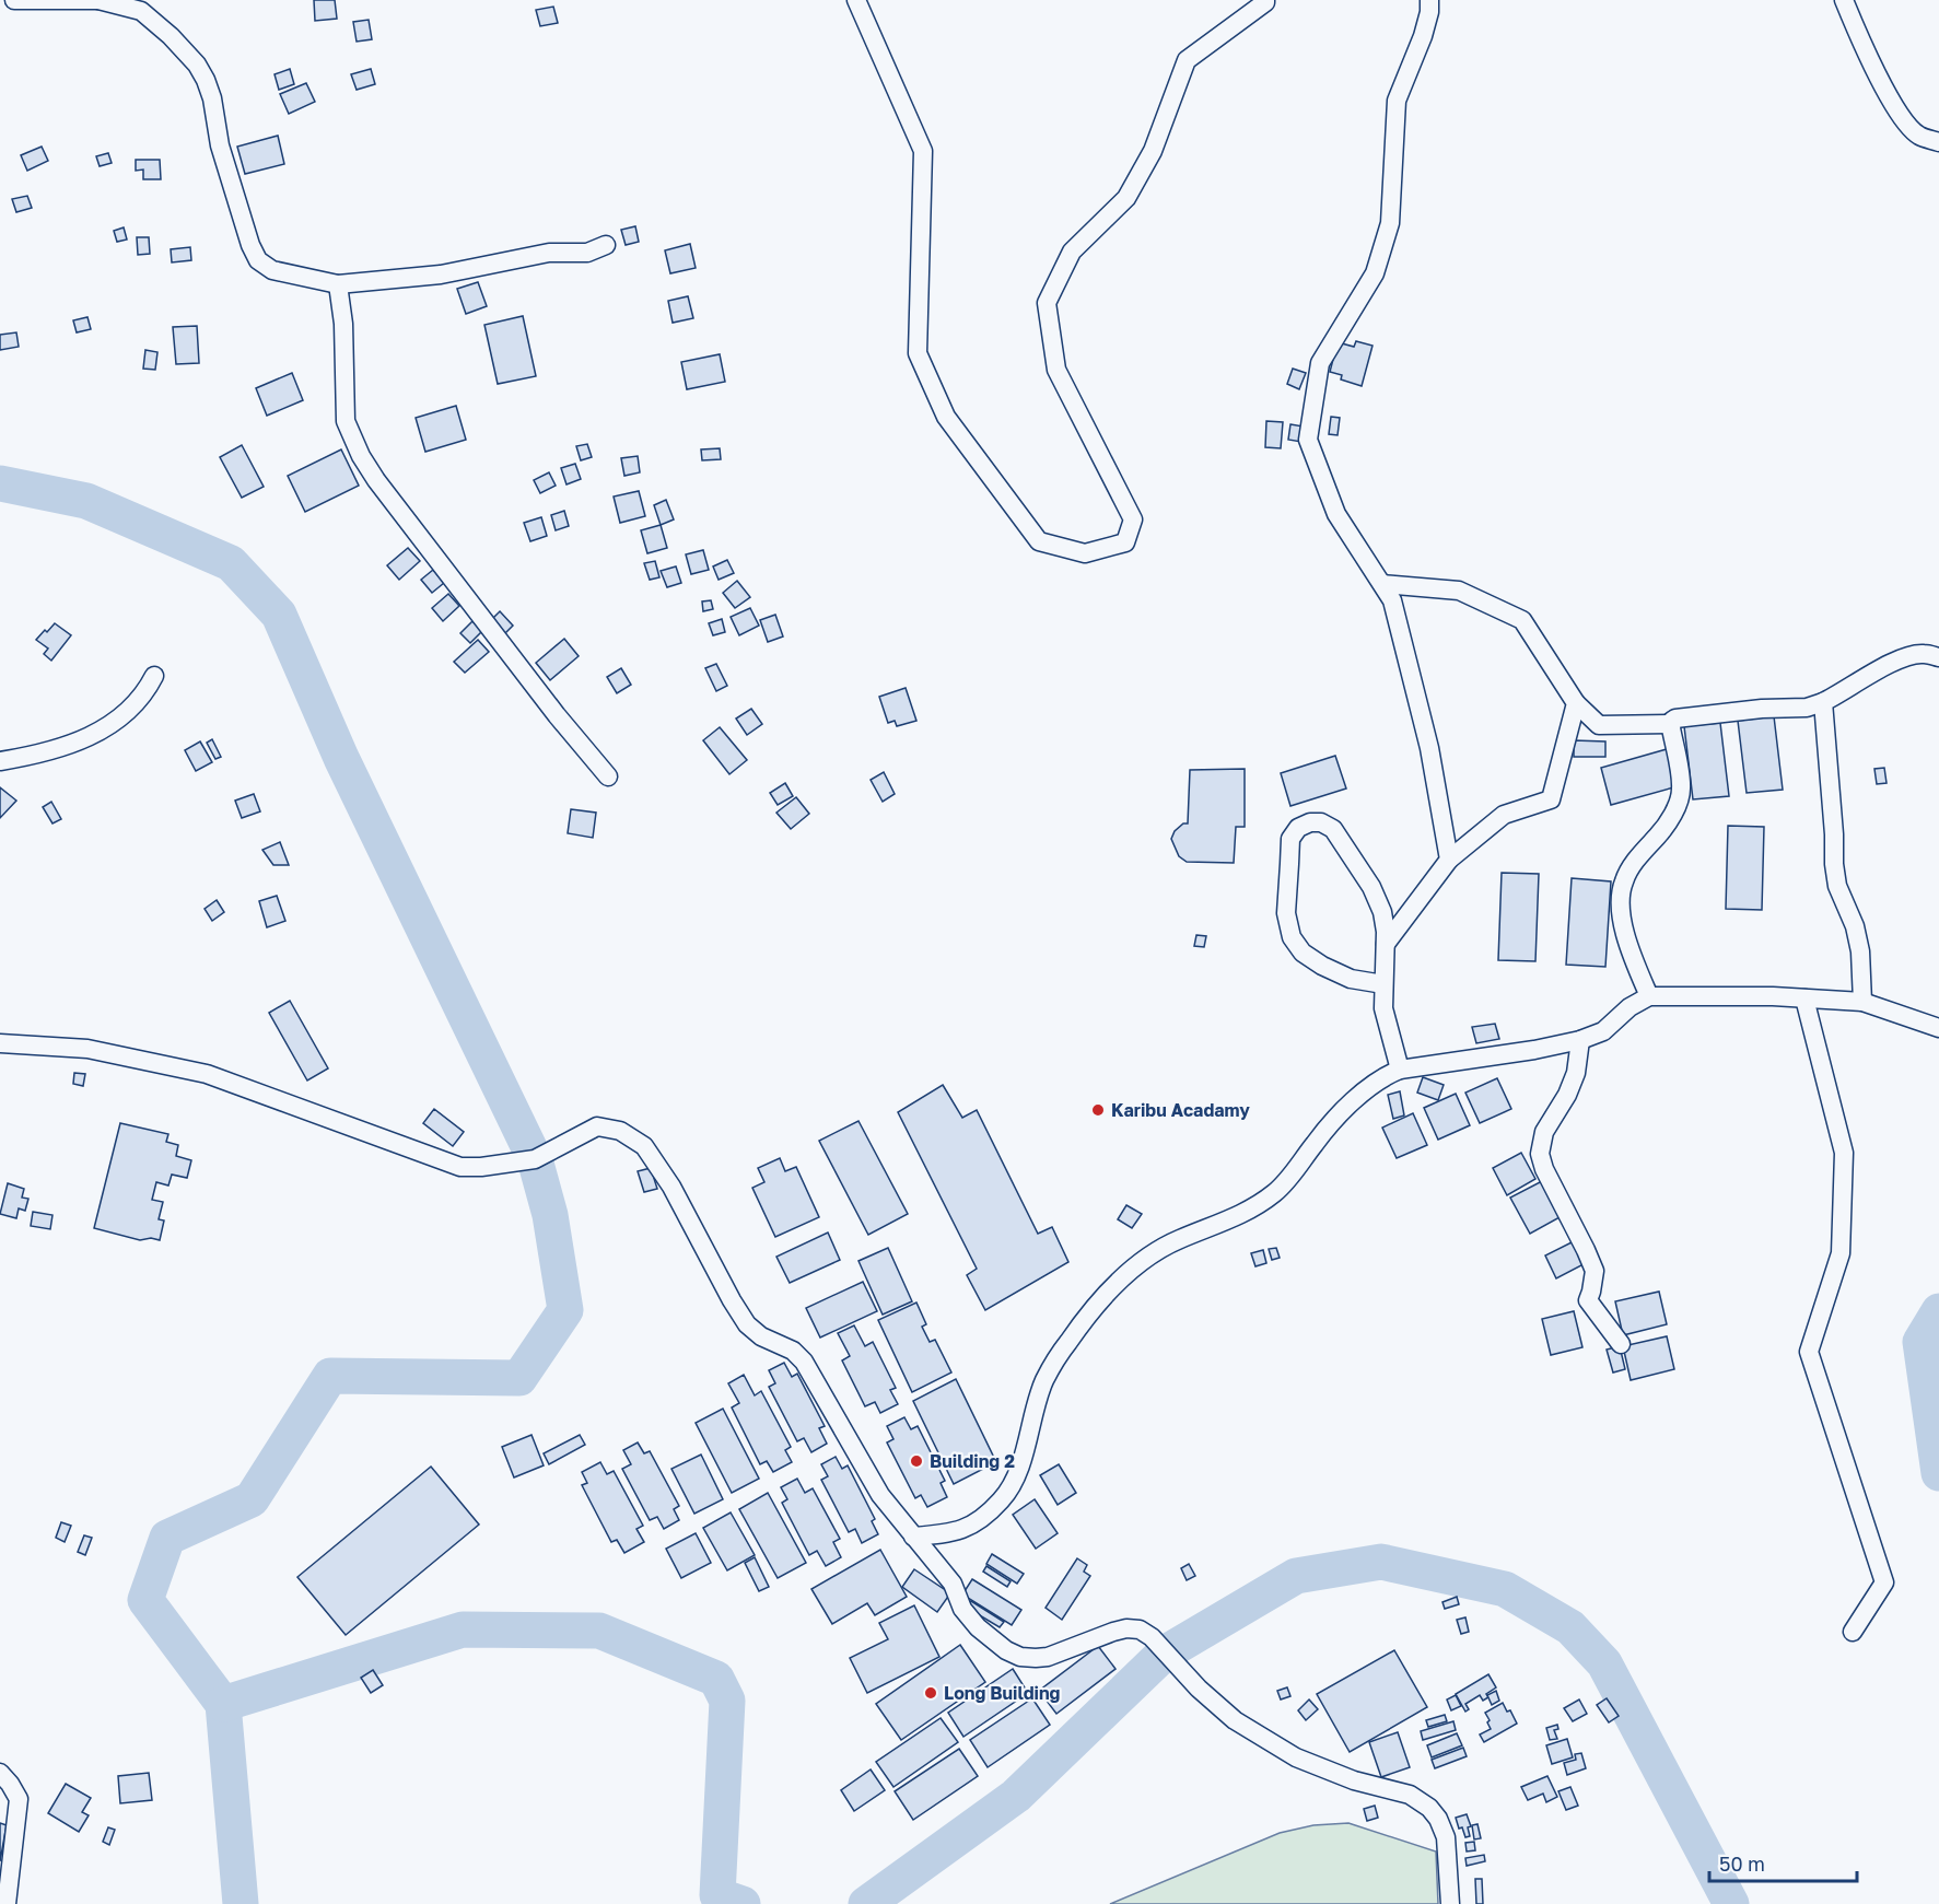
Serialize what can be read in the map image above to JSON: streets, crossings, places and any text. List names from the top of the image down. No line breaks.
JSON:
{"places":["Karibu Acadamy","Building 2","Long Building"],"scale_bar":"50 m"}
